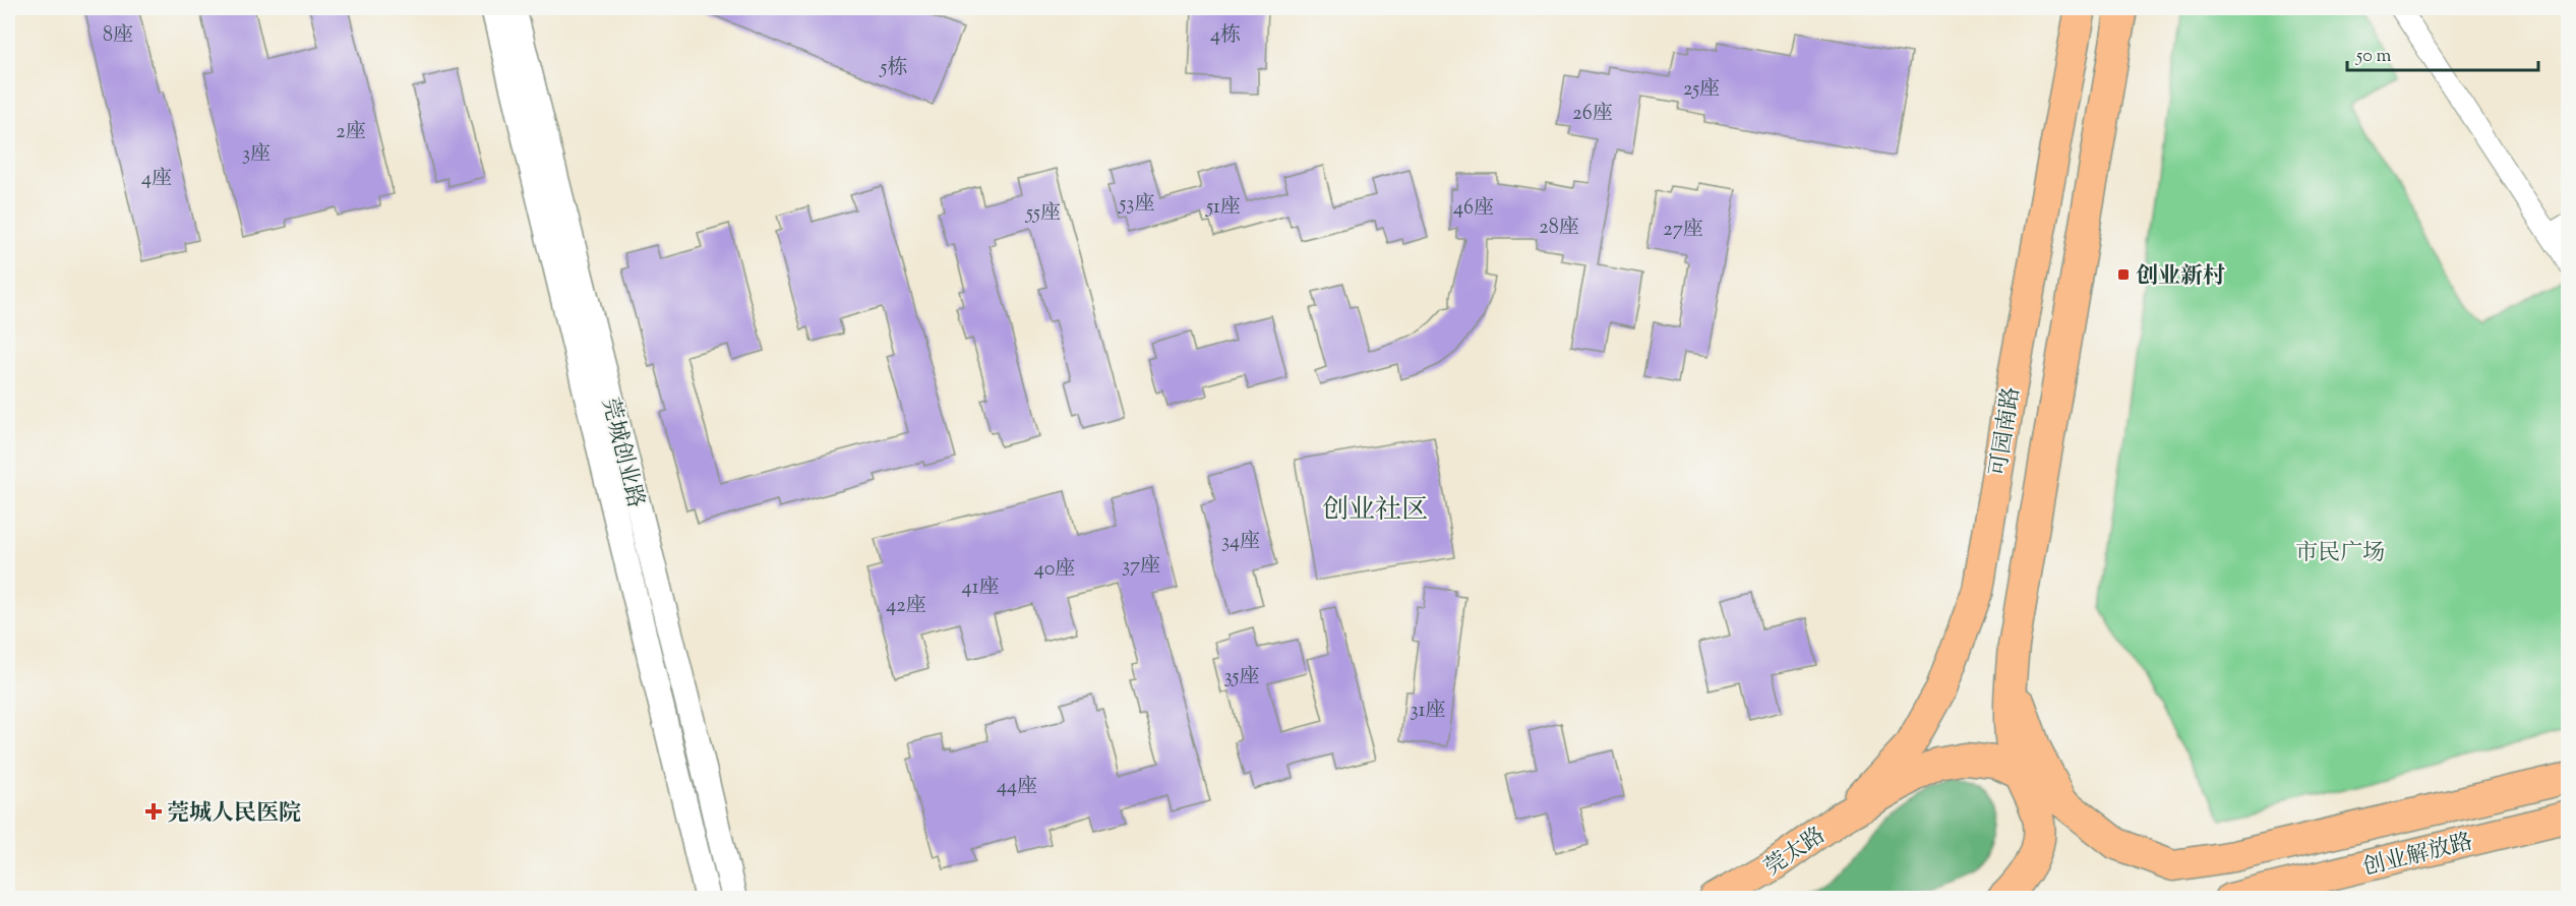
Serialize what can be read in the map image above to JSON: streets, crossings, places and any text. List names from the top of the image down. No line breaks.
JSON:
{"streets":{"main road":["可园南路","莞太路","创业解放路"],"street":["莞城创业路"]},"crossings":[["可园南路","莞太路"],["可园南路","创业解放路"],["莞太路","创业解放路"]],"districts":["创业社区"],"parks":["市民广场"],"places":{"transit":["创业新村"],"health":["莞城人民医院"]},"house_numbers":["8座","4栋","5栋","25座","26座","2座","3座","4座","53座","51座","46座","55座","28座","27座","34座","37座","40座","41座","42座","35座","31座","44座"],"scale_bar":"50 m"}
